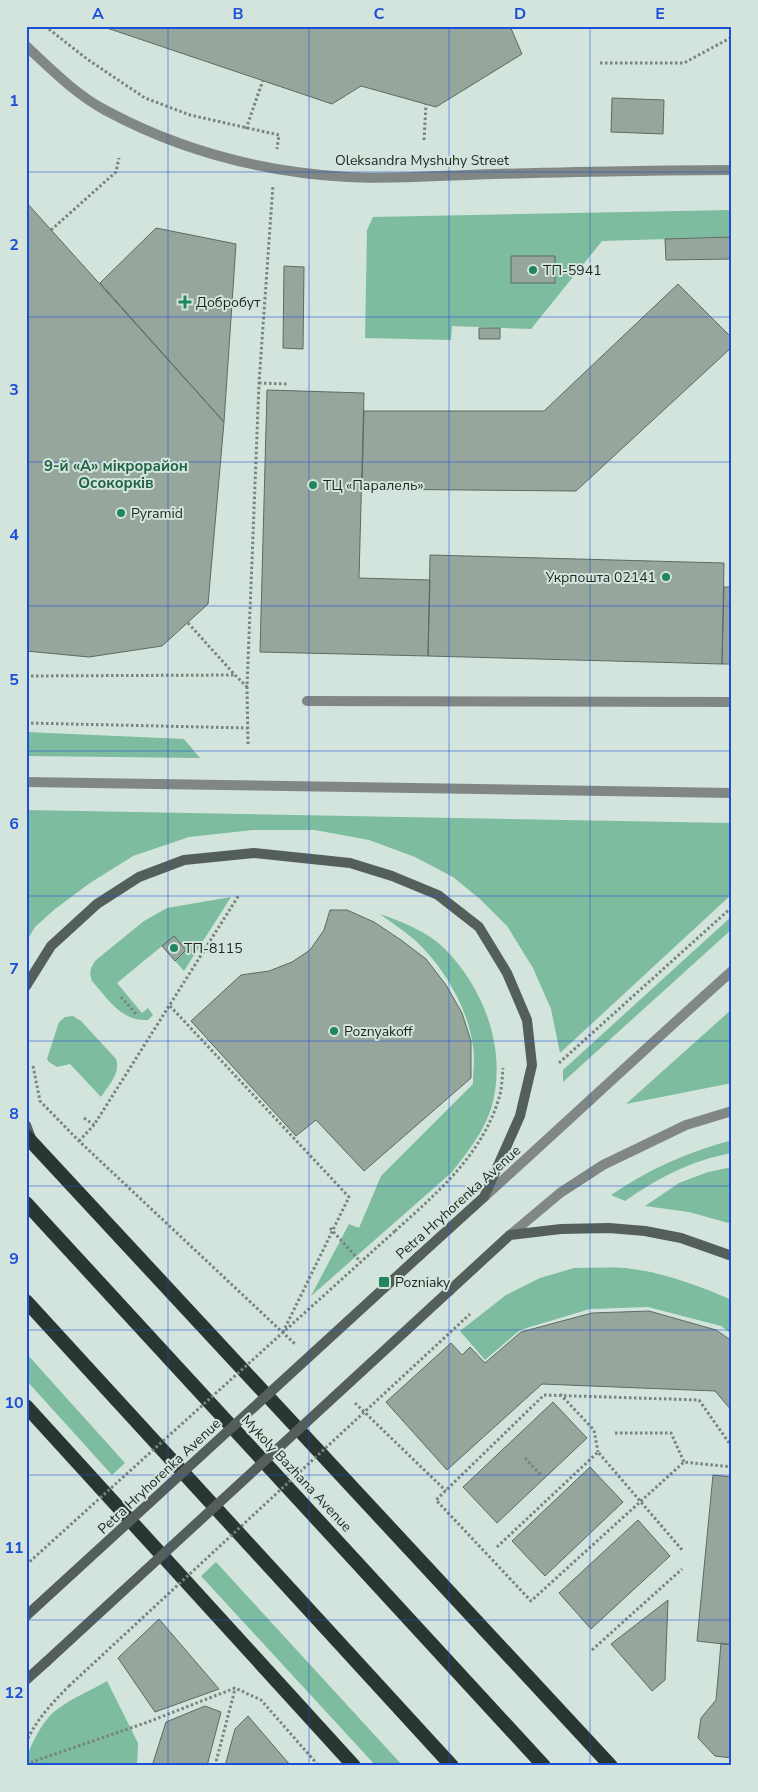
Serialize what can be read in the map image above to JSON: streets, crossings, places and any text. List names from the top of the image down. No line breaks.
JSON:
{"streets":{"highway":["Mykoly Bazhana Avenue"],"main road":["Petra Hryhorenka Avenue"],"street":["Oleksandra Myshuhy Street"]},"districts":["9-й «А» мікрорайон Осокорків"],"places":{"other":["ТП-5941","ТЦ «Паралель»","Pyramid","Укрпошта 02141","ТП-8115","Poznyakoff"],"health":["Добробут"],"transit":["Pozniaky"]},"grid":{"columns":["A","B","C","D","E"],"rows":["1","2","3","4","5","6","7","8","9","10","11","12"]}}
